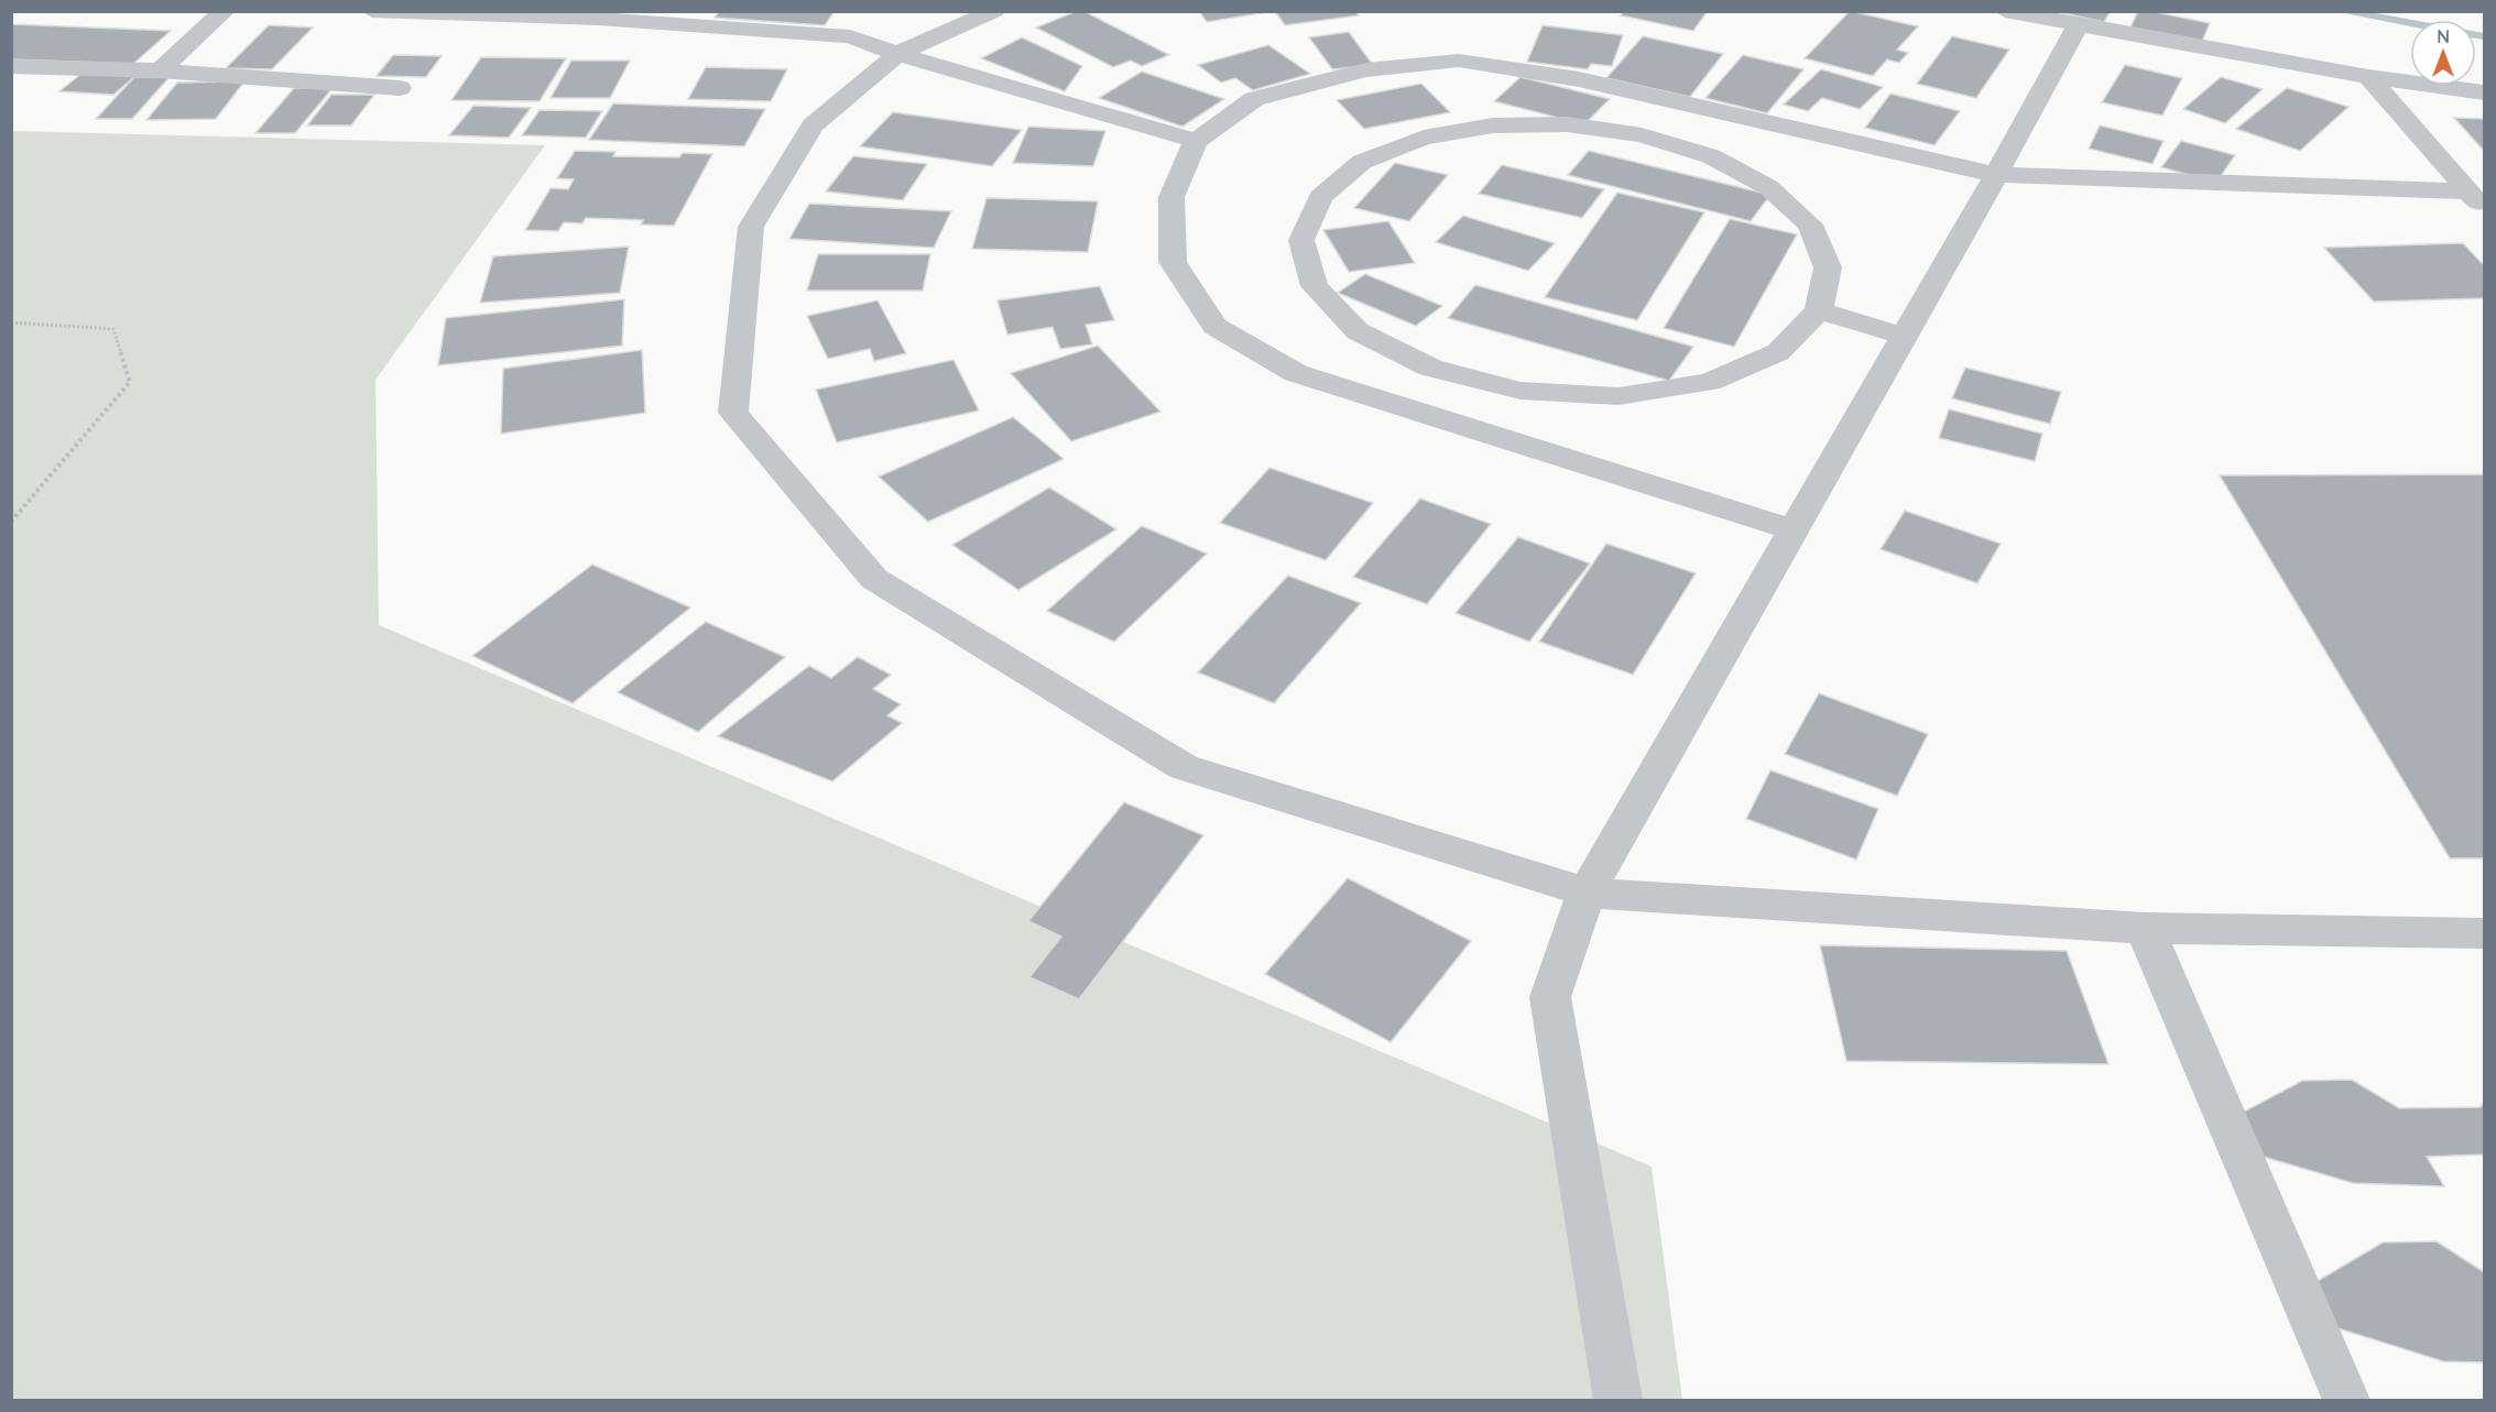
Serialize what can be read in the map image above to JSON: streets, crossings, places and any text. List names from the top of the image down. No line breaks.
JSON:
{"north":"top"}
